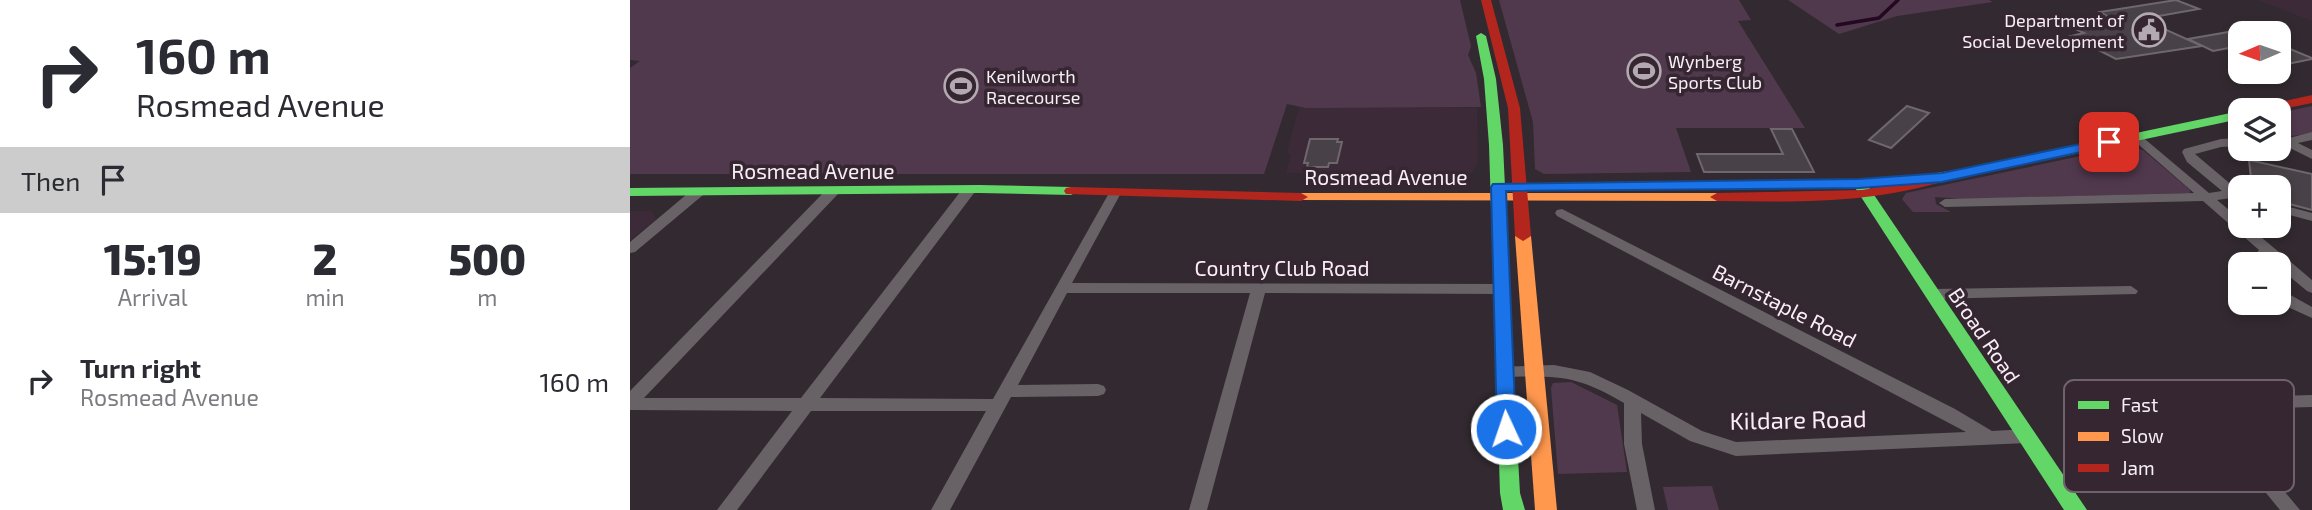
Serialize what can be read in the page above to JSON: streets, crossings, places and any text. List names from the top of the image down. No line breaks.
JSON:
{"streets":{"main road":["Rosmead Avenue","Broad Road"],"street":["Country Club Road","Barnstaple Road","Kildare Road"]},"crossings":[["Rosmead Avenue","Broad Road"],["Barnstaple Road","Kildare Road"],["Broad Road","Kildare Road"]],"places":{"public building":["Department of Social Development"],"sports":["Wynberg Sports Club","Kenilworth Racecourse"]},"legend":["Fast","Slow","Jam"],"north":"left","page":{"turn":["160 m","Rosmead Avenue"],"map_buttons":["+","−"],"then":"Then","eta":["15:19","Arrival","2","min","500","m"],"list":[{"name":"Turn right","note":"Rosmead Avenue","value":"160 m"}]}}
